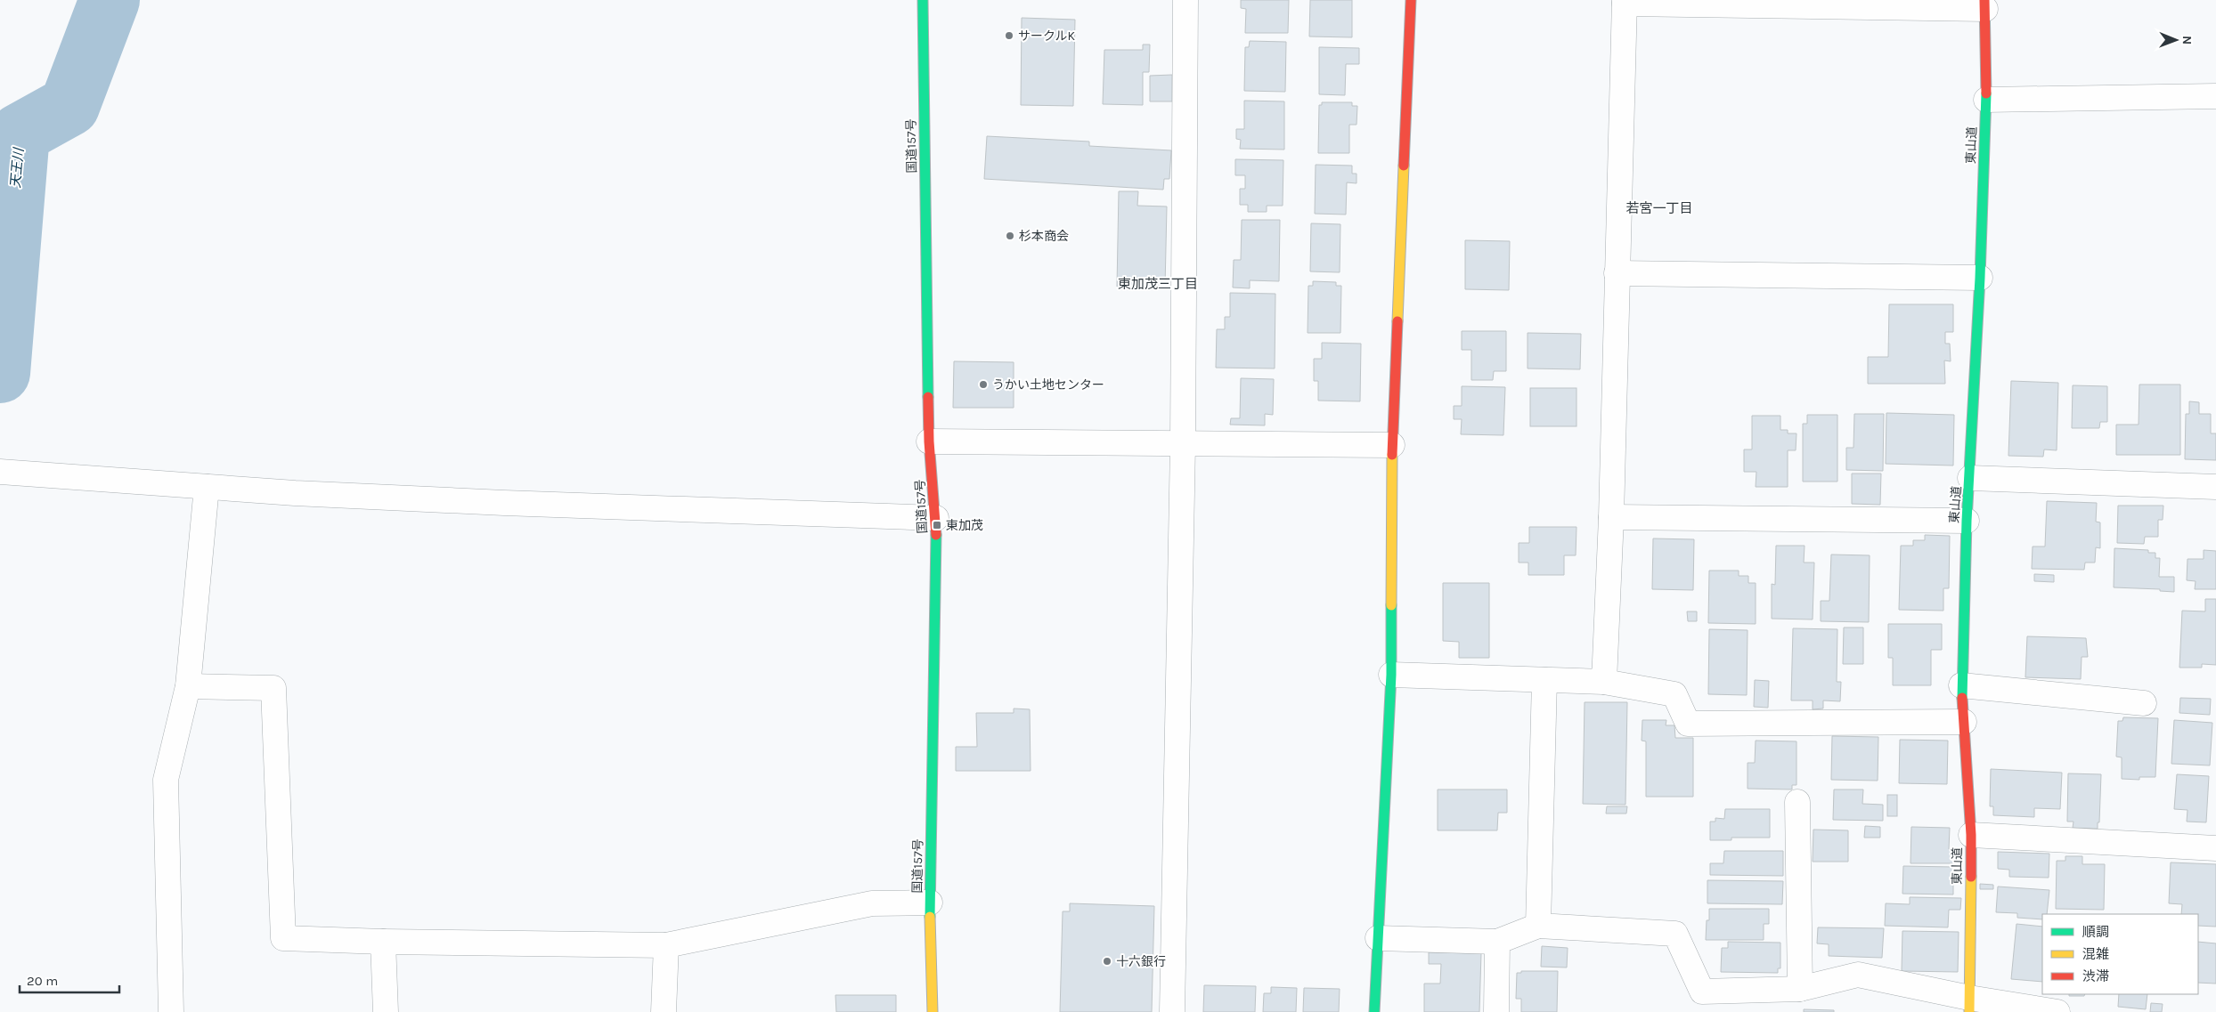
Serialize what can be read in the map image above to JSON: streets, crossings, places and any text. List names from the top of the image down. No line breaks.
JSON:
{"streets":{"main road":["東山道","国道157号"]},"districts":["若宮一丁目","東加茂三丁目"],"water":["天王川"],"places":{"other":["サークルK","杉本商会","うかい土地センター","十六銀行"],"transit":["東加茂"]},"legend":["順調","混雑","渋滞"],"scale_bar":"20 m","north":"right"}
